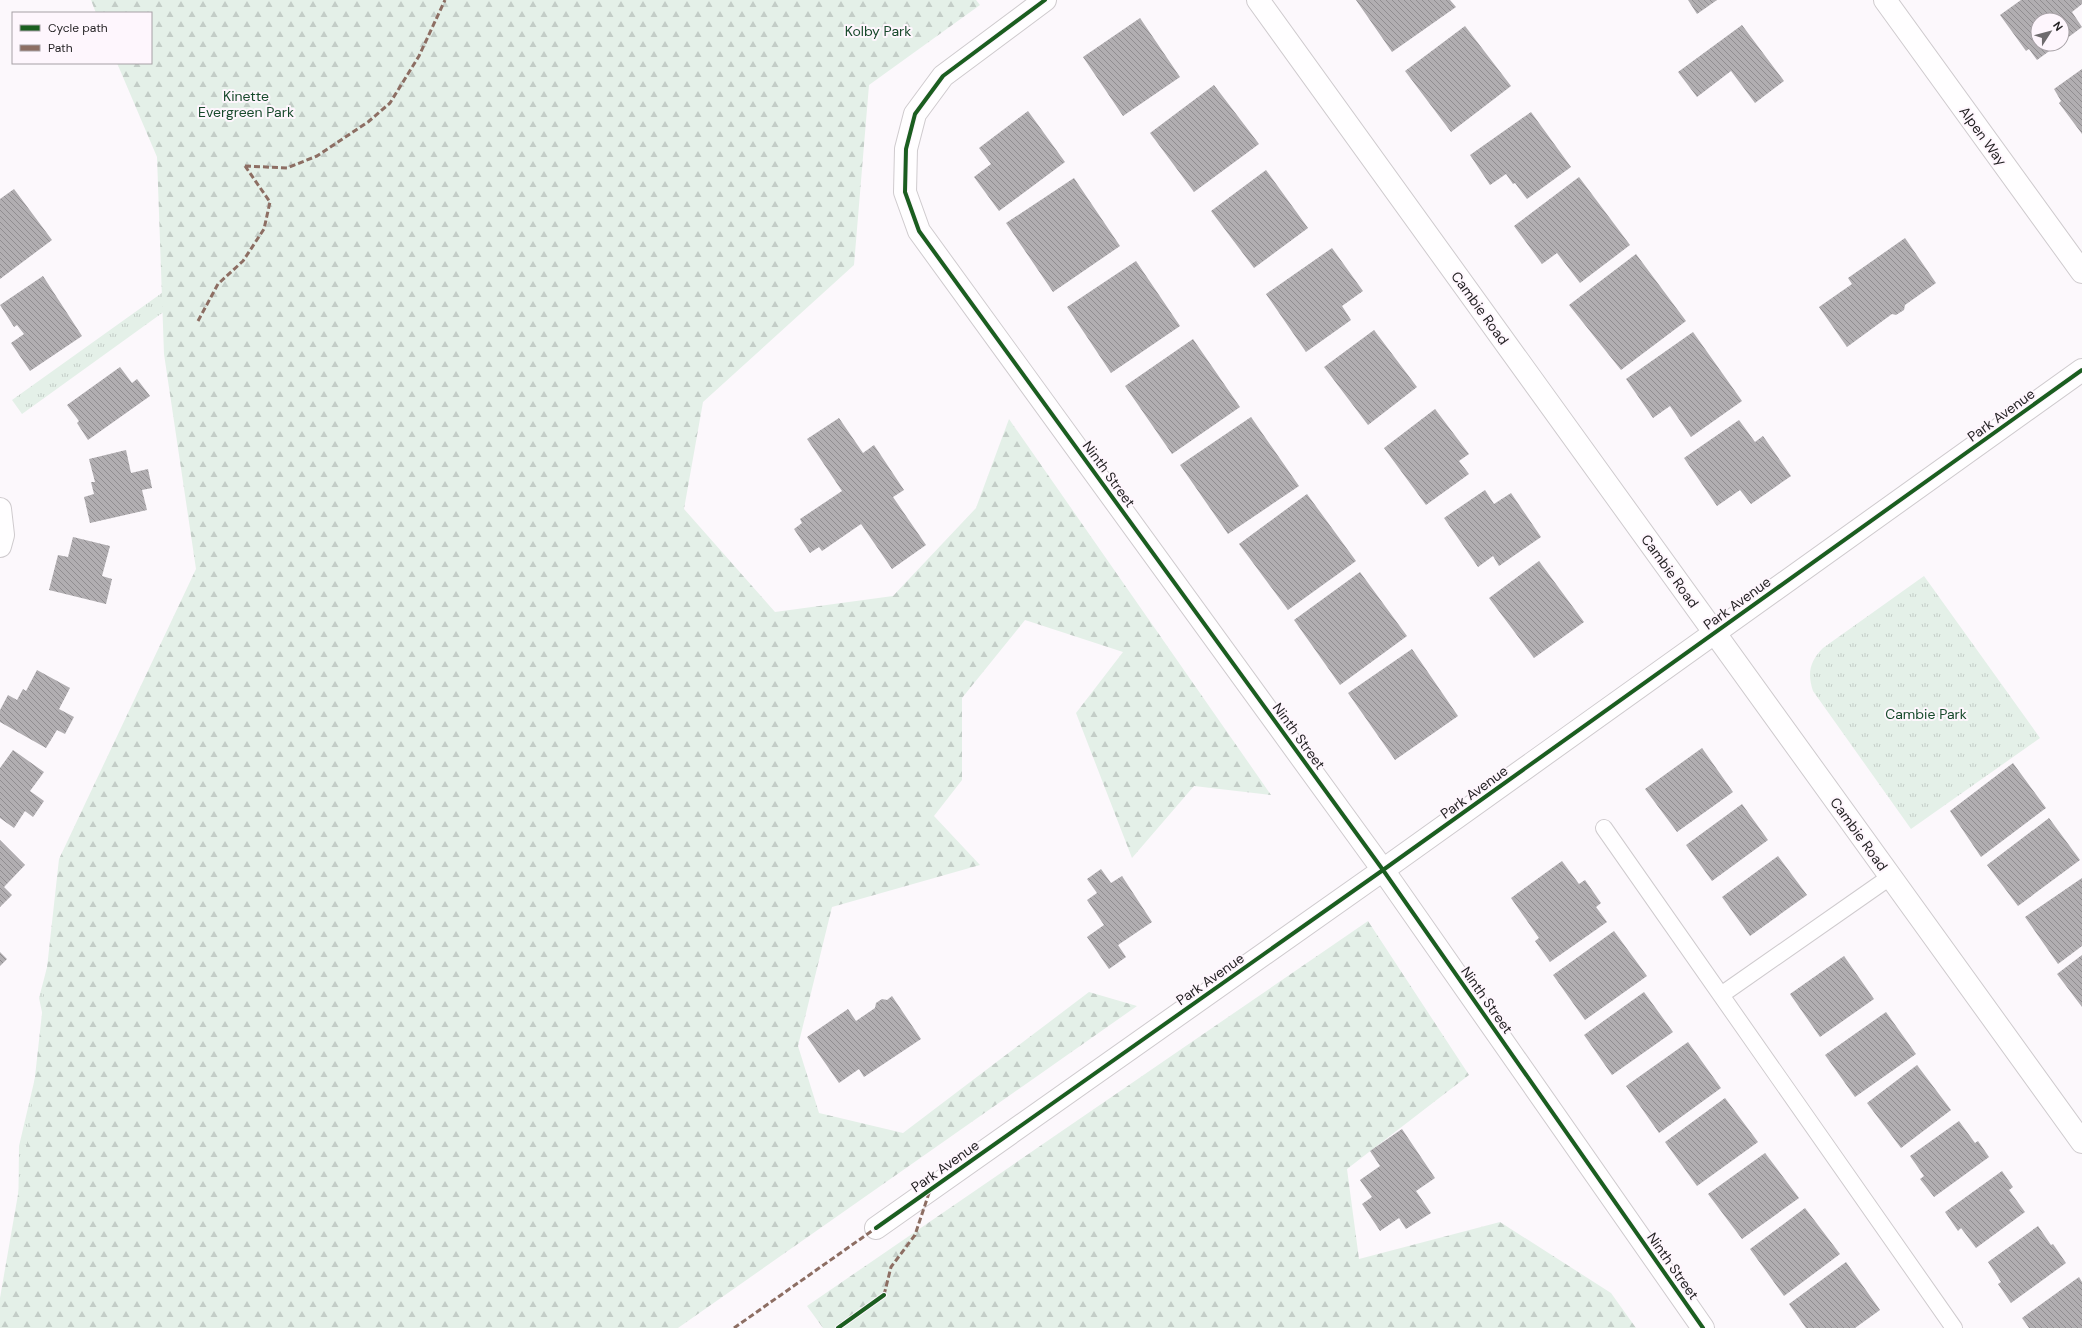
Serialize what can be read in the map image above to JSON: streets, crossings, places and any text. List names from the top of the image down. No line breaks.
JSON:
{"streets":{"street":["Alpen Way","Cambie Road","Park Avenue","Ninth Street"]},"crossings":[["Cambie Road","Park Avenue"],["Park Avenue","Ninth Street"]],"parks":["Kolby Park","Kinette Evergreen Park","Cambie Park"],"legend":["Cycle path","Path"],"north":"top right"}
